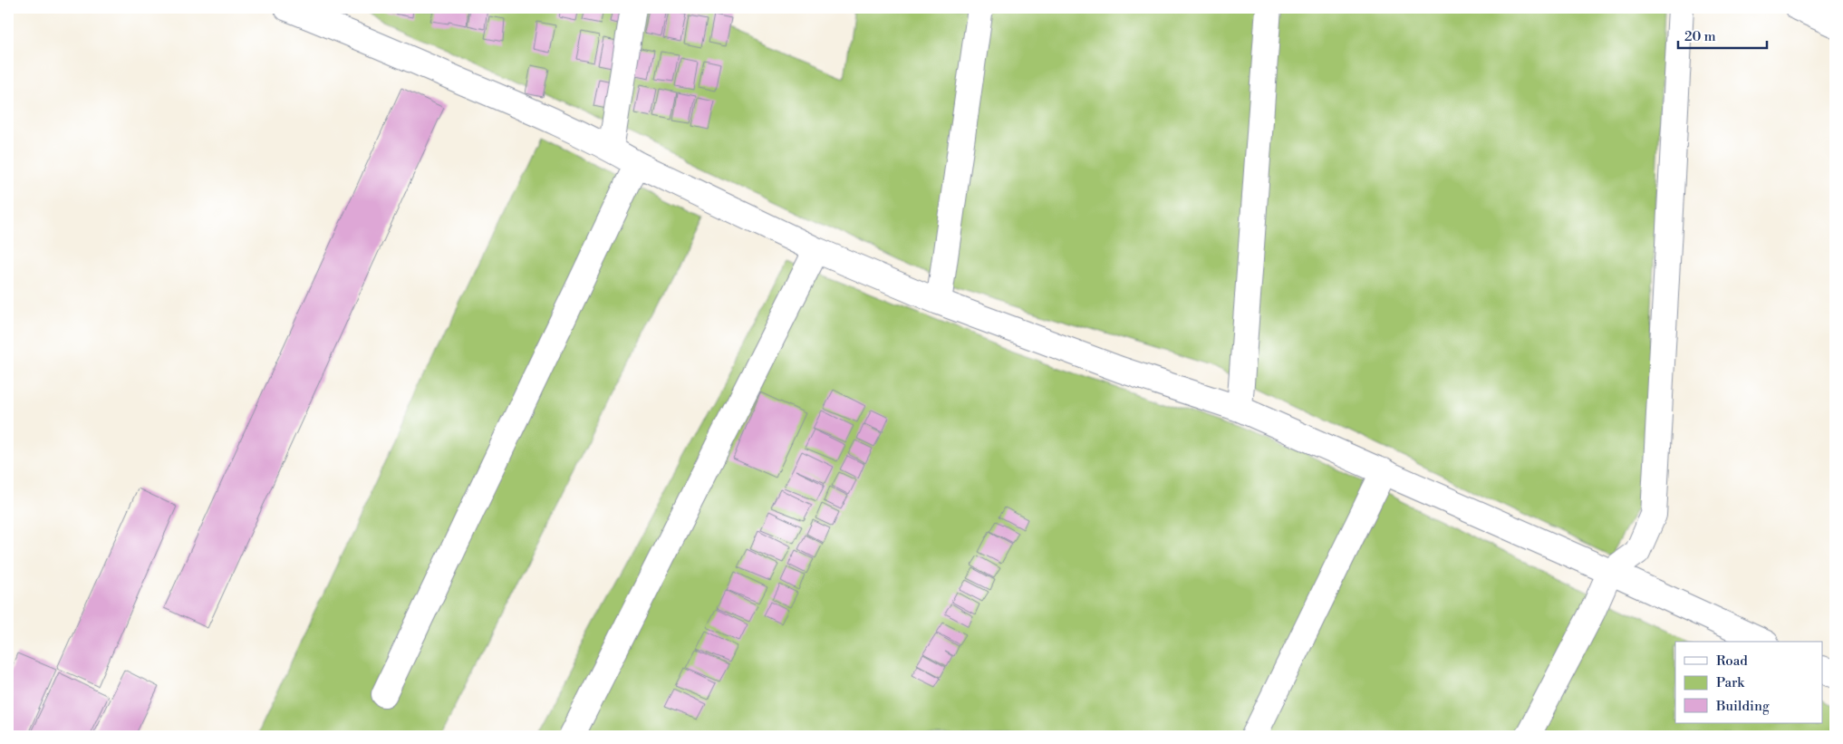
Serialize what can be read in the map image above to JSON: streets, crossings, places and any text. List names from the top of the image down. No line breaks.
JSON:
{"legend":["Road","Park","Building"],"scale_bar":"20 m"}
